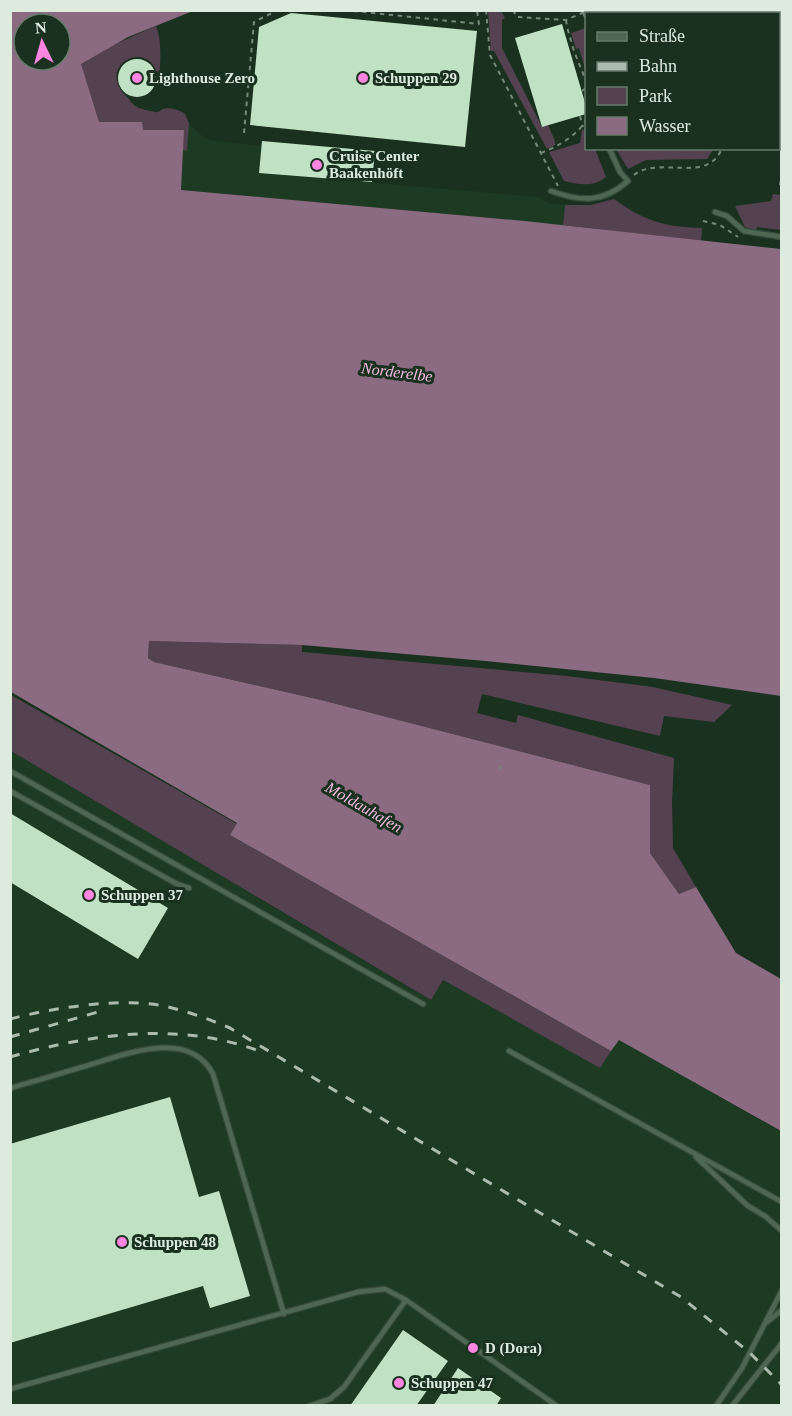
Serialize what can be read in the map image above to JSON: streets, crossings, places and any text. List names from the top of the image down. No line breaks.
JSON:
{"water":["Norderelbe","Moldauhafen"],"places":["Lighthouse Zero","Schuppen 29","Cruise Center Baakenhöft","Schuppen 37","Schuppen 48","D (Dora)","Schuppen 47"],"legend":["Straße","Bahn","Park","Wasser"],"north":"top"}
